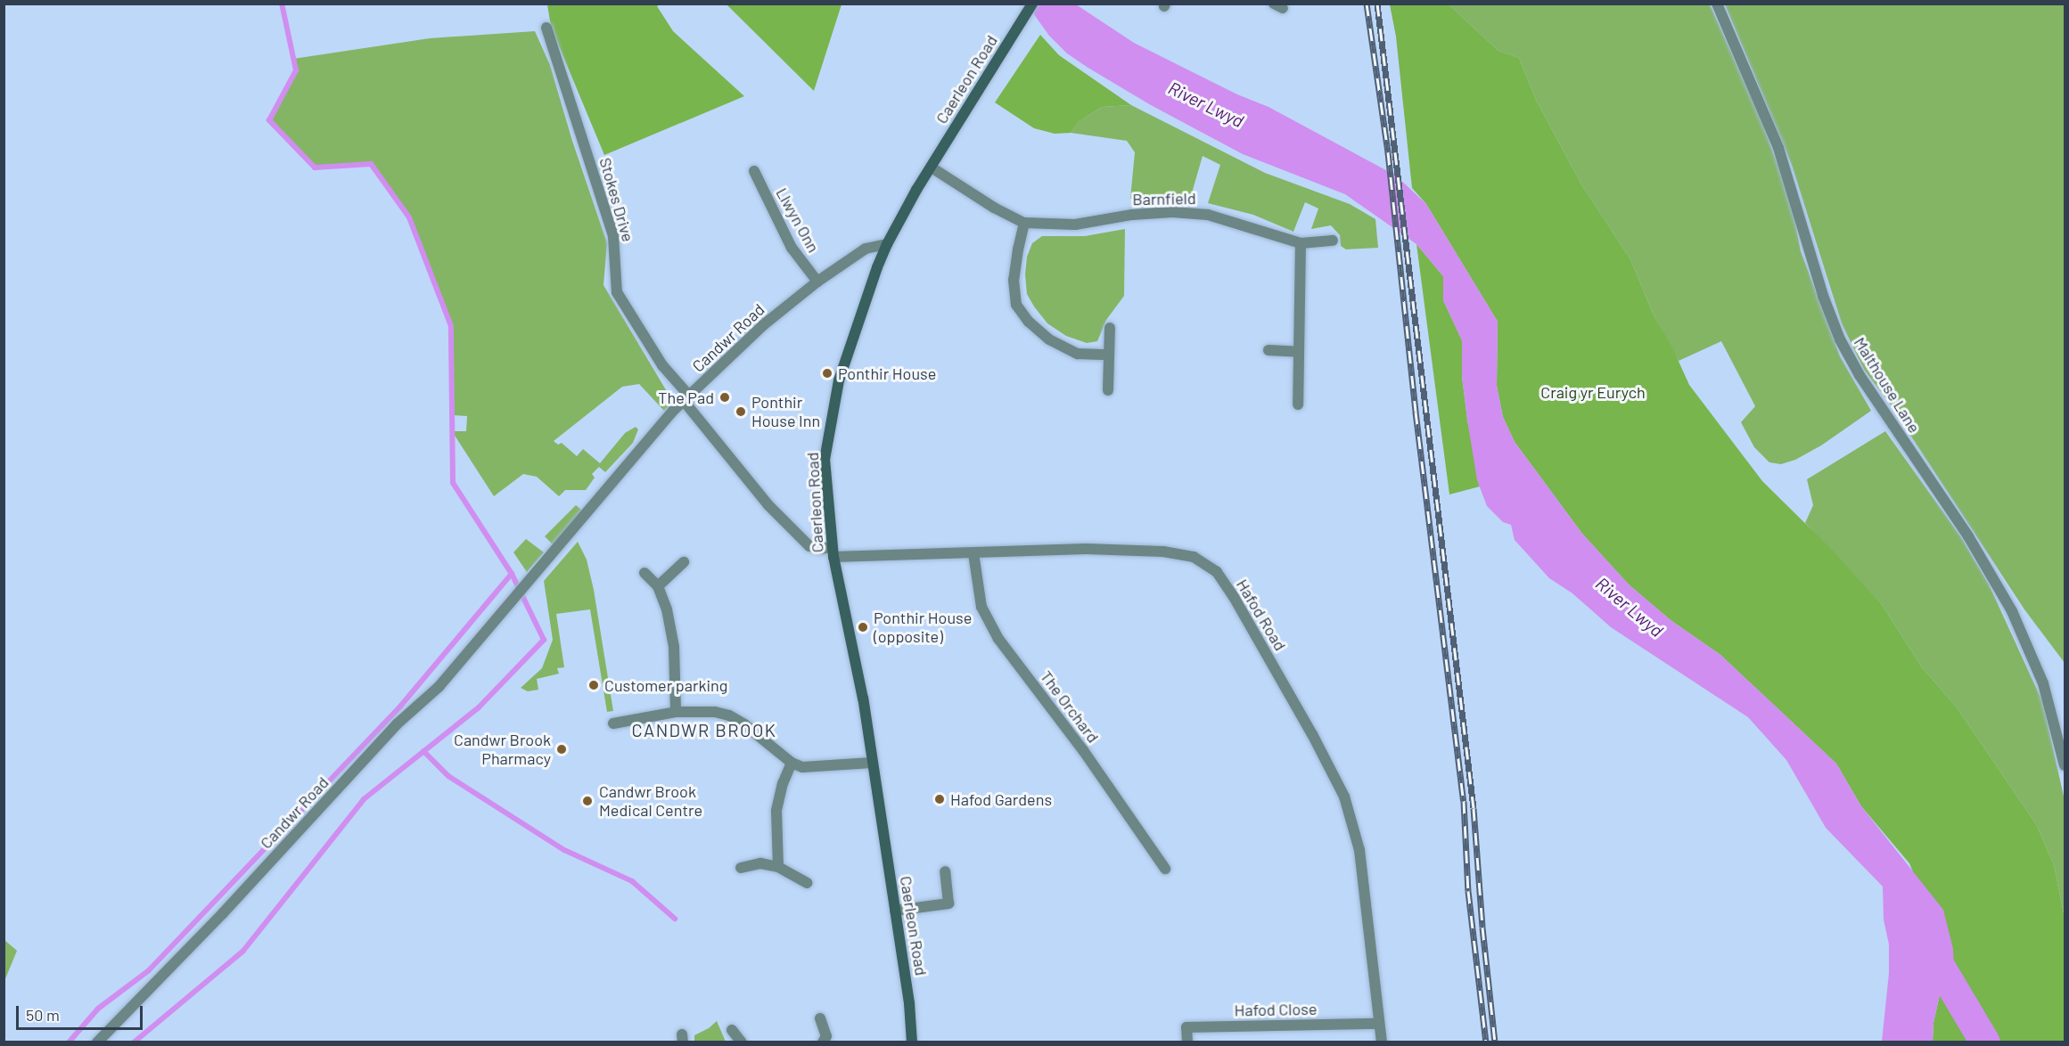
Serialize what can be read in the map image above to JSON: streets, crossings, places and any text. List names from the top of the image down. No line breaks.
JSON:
{"streets":{"main road":["Caerleon Road"],"street":["Barnfield","Stokes Drive","Llwyn Onn","Candwr Road","Malthouse Lane","Hafod Road","The Orchard","Hafod Close"]},"crossings":[["Caerleon Road","Barnfield"],["Caerleon Road","Stokes Drive"],["Caerleon Road","Candwr Road"],["Caerleon Road","Hafod Road"],["Stokes Drive","Candwr Road"],["Stokes Drive","Hafod Road"],["Llwyn Onn","Candwr Road"],["Hafod Road","The Orchard"],["Hafod Road","Hafod Close"]],"districts":["CANDWR BROOK"],"water":["River Lwyd"],"parks":["Craig yr Eurych"],"places":["Ponthir House","The Pad","Ponthir House Inn","Ponthir House (opposite)","Customer parking","Candwr Brook Pharmacy","Hafod Gardens","Candwr Brook Medical Centre"],"scale_bar":"50 m"}
